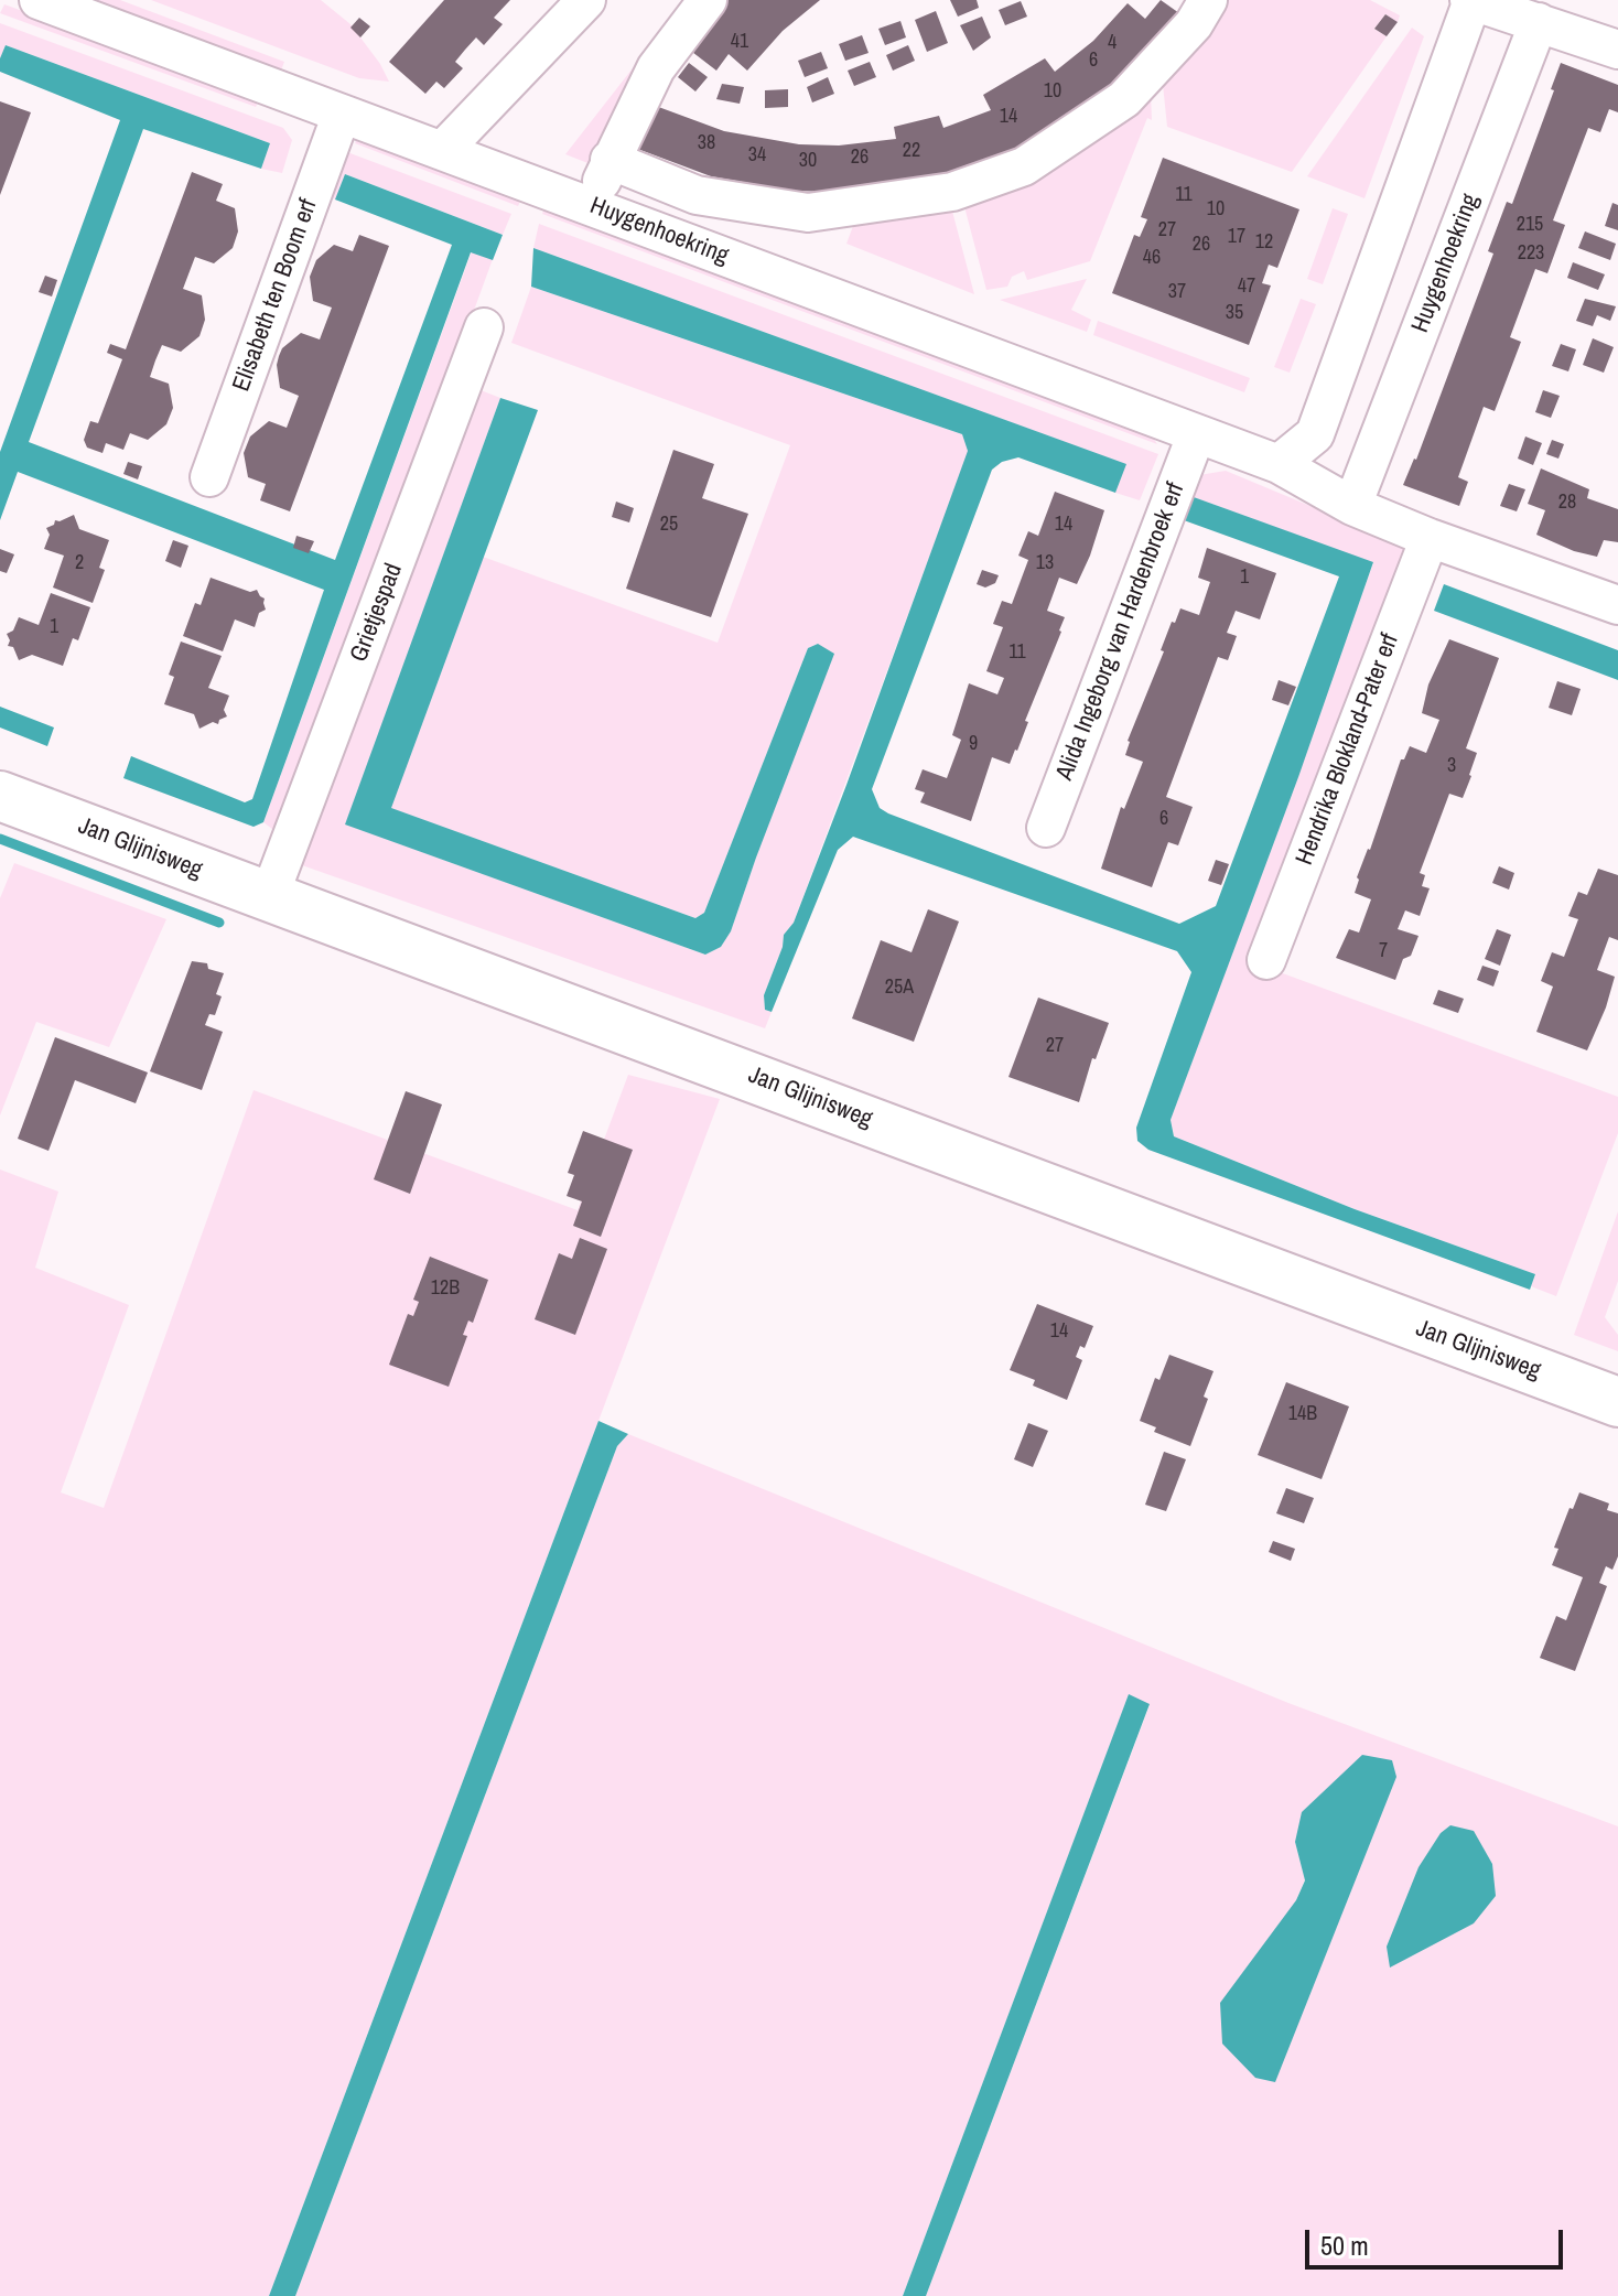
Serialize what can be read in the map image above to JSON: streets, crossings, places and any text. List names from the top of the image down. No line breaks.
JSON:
{"streets":{"street":["Huygenhoekring","Elisabeth ten Boom erf","Grietjespad","Alida Ingeborg van Hardenbroek erf","Hendrika Blokland-Pater erf","Jan Glijnisweg"]},"crossings":[["Huygenhoekring","Elisabeth ten Boom erf"],["Huygenhoekring","Alida Ingeborg van Hardenbroek erf"],["Huygenhoekring","Hendrika Blokland-Pater erf"],["Grietjespad","Jan Glijnisweg"]],"house_numbers":["41","4","6","10","14","38","22","34","26","30","11","10","215","27","17","12","26","223","46","47","37","35","28","25","14","2","13","1","1","11","9","3","6","7","25A","27","12B","14","14B"],"scale_bar":"50 m"}
